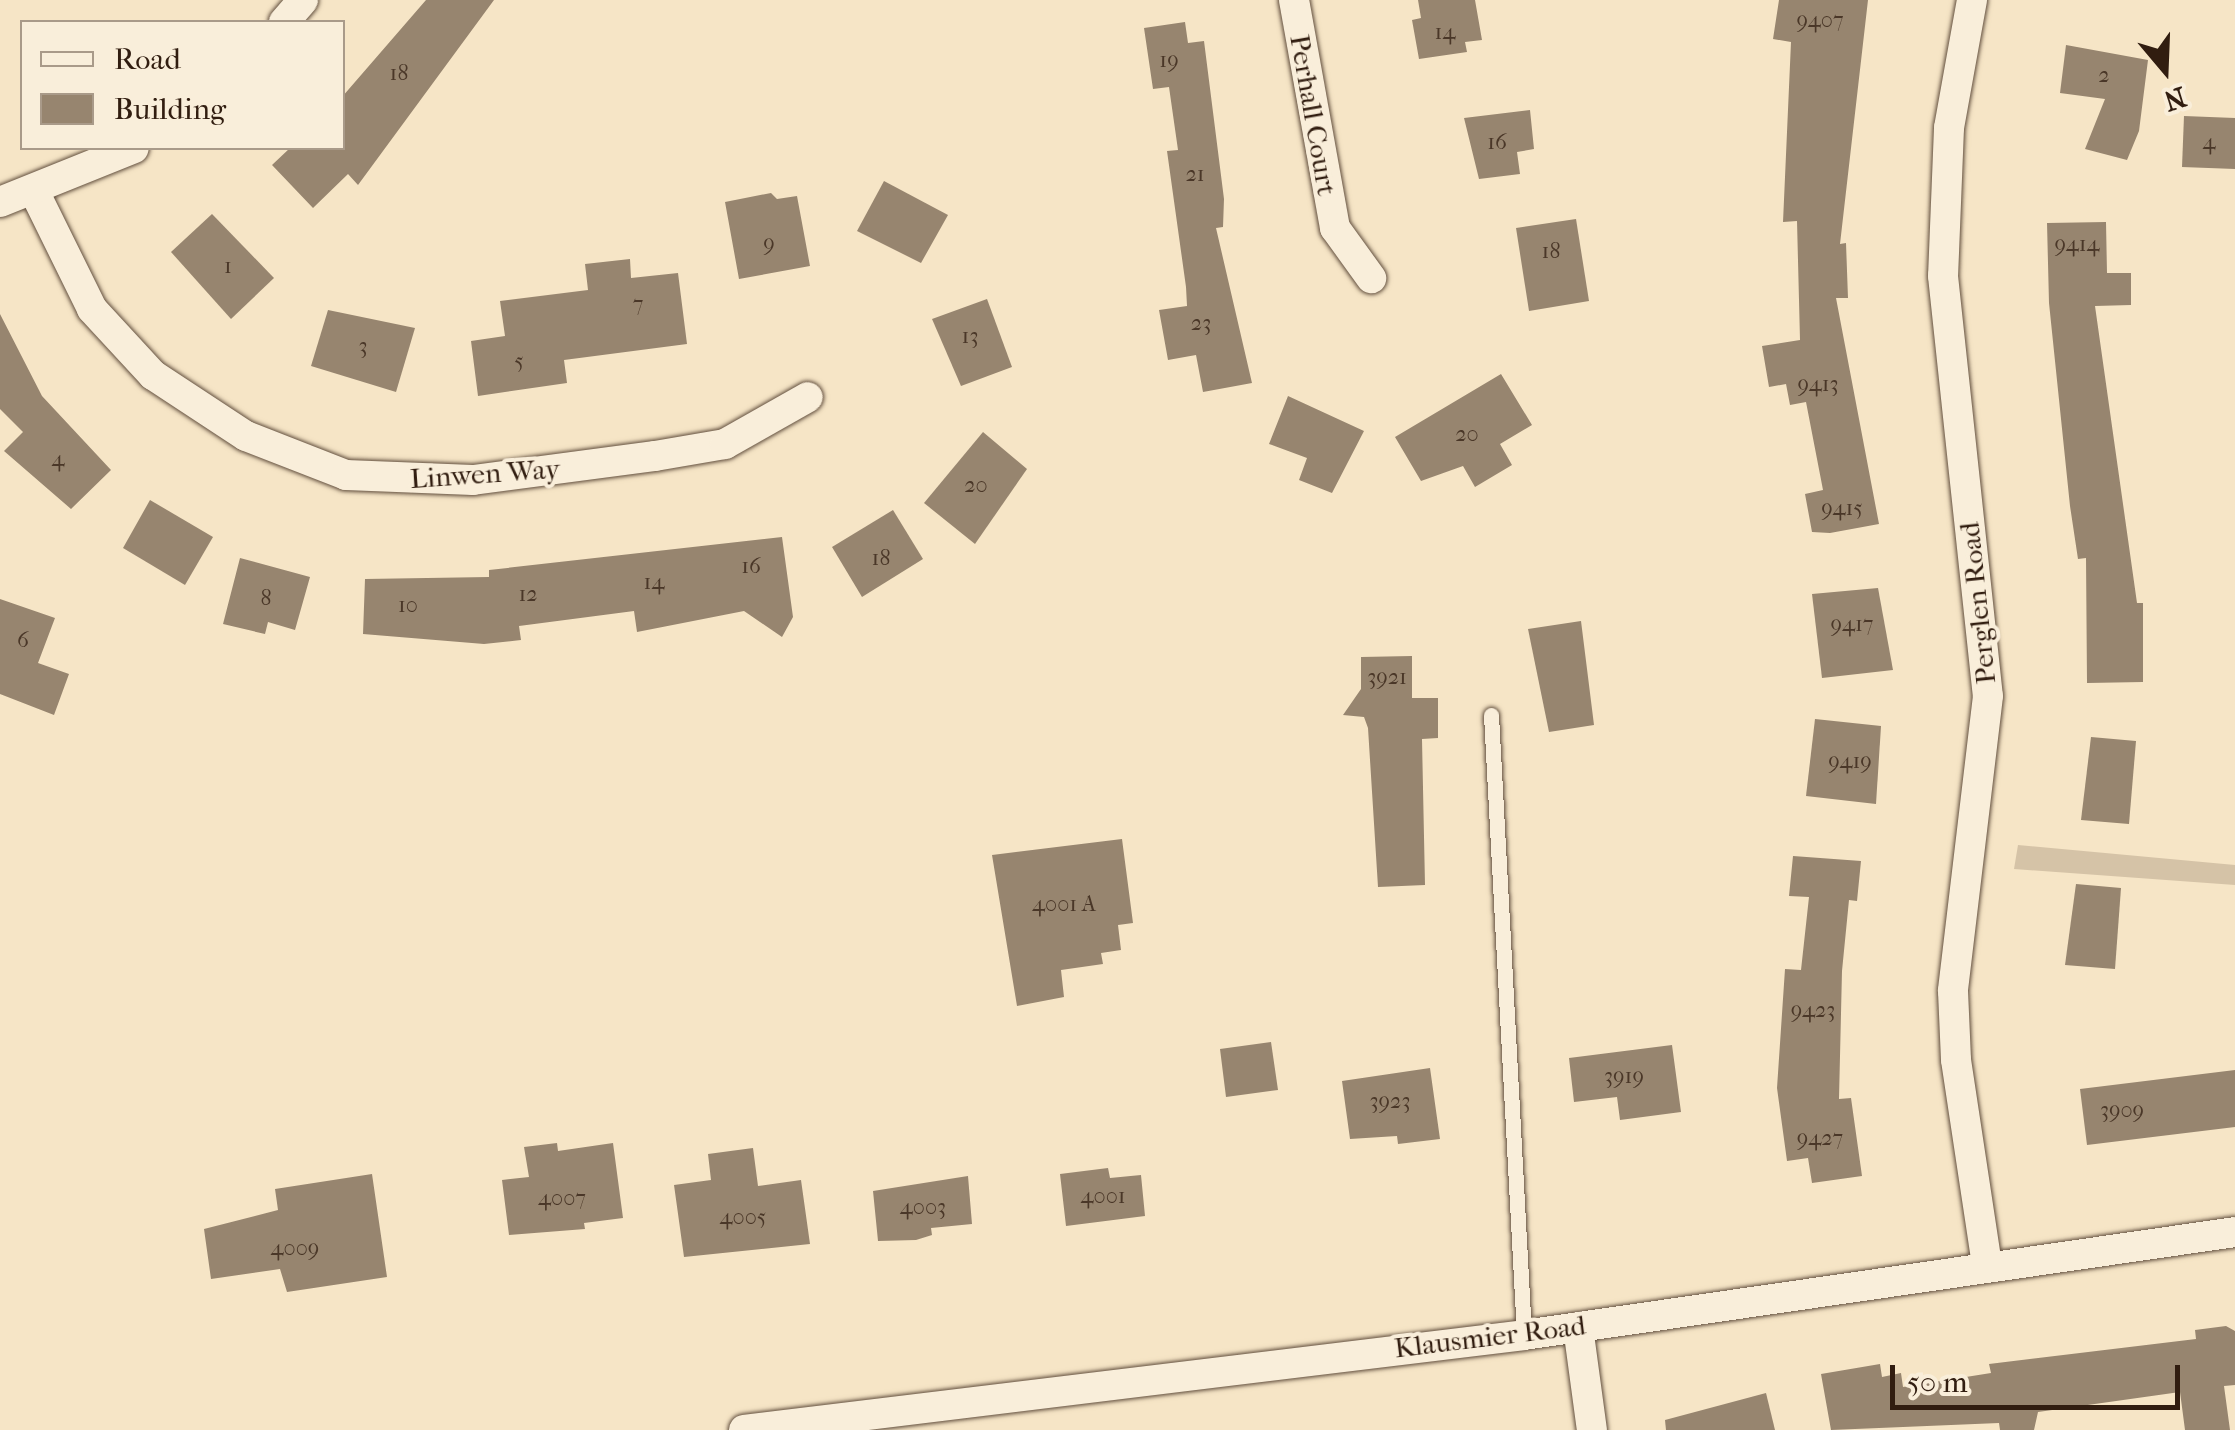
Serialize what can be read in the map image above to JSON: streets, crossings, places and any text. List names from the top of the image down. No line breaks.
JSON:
{"streets":{"street":["Perhall Court","Linwen Way","Perglen Road","Klausmier Road"]},"crossings":[["Perglen Road","Klausmier Road"]],"house_numbers":["9407","14","19","18","2","16","4","21","9","9414","18","1","7","23","13","3","5","9413","20","4","20","9415","18","16","14","12","8","10","9417","6","3921","9419","4001 A","9423","3919","3923","3909","9427","4001","4007","4003","4005","4009"],"legend":["Road","Building"],"scale_bar":"50 m","north":"bottom"}
